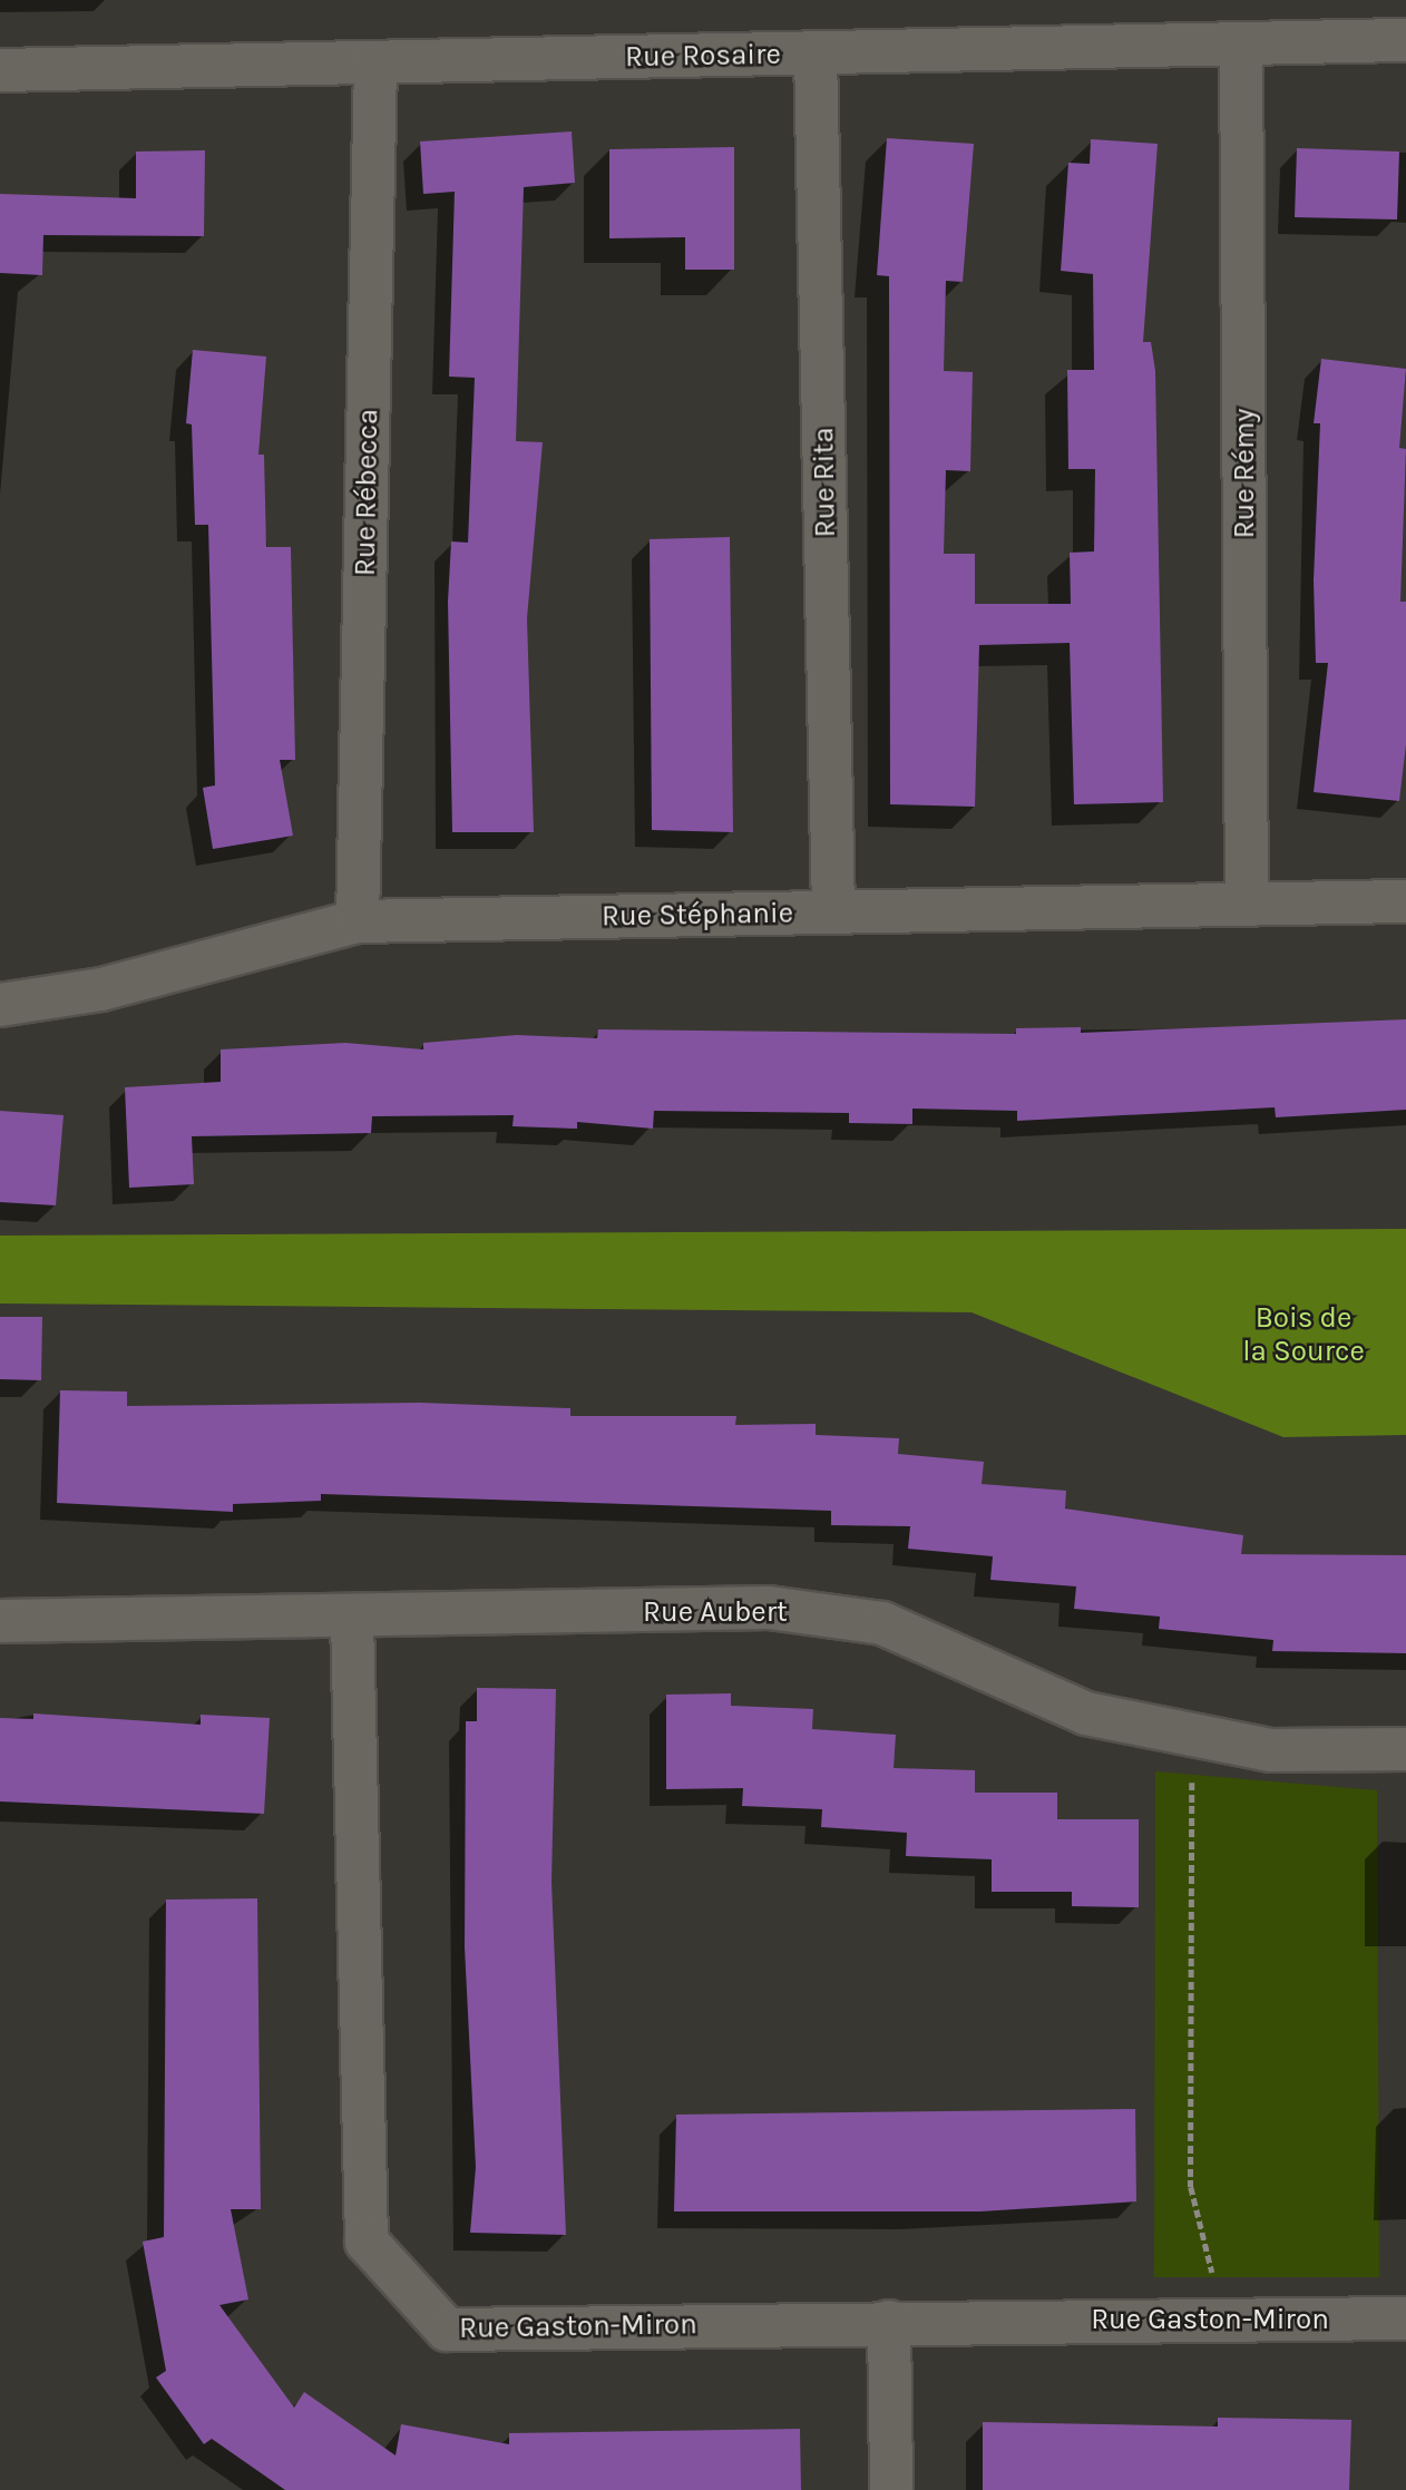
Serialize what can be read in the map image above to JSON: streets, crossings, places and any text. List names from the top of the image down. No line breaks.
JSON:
{"streets":{"street":["Rue Rosaire","Rue Rémy","Rue Rita","Rue Rébecca","Rue Stéphanie","Rue Aubert","Rue Gaston-Miron"]},"crossings":[["Rue Rosaire","Rue Rémy"],["Rue Rosaire","Rue Rita"],["Rue Rosaire","Rue Rébecca"],["Rue Rémy","Rue Stéphanie"],["Rue Rita","Rue Stéphanie"],["Rue Rébecca","Rue Stéphanie"],["Rue Aubert","Rue Gaston-Miron"]],"parks":["Bois de la Source"]}
